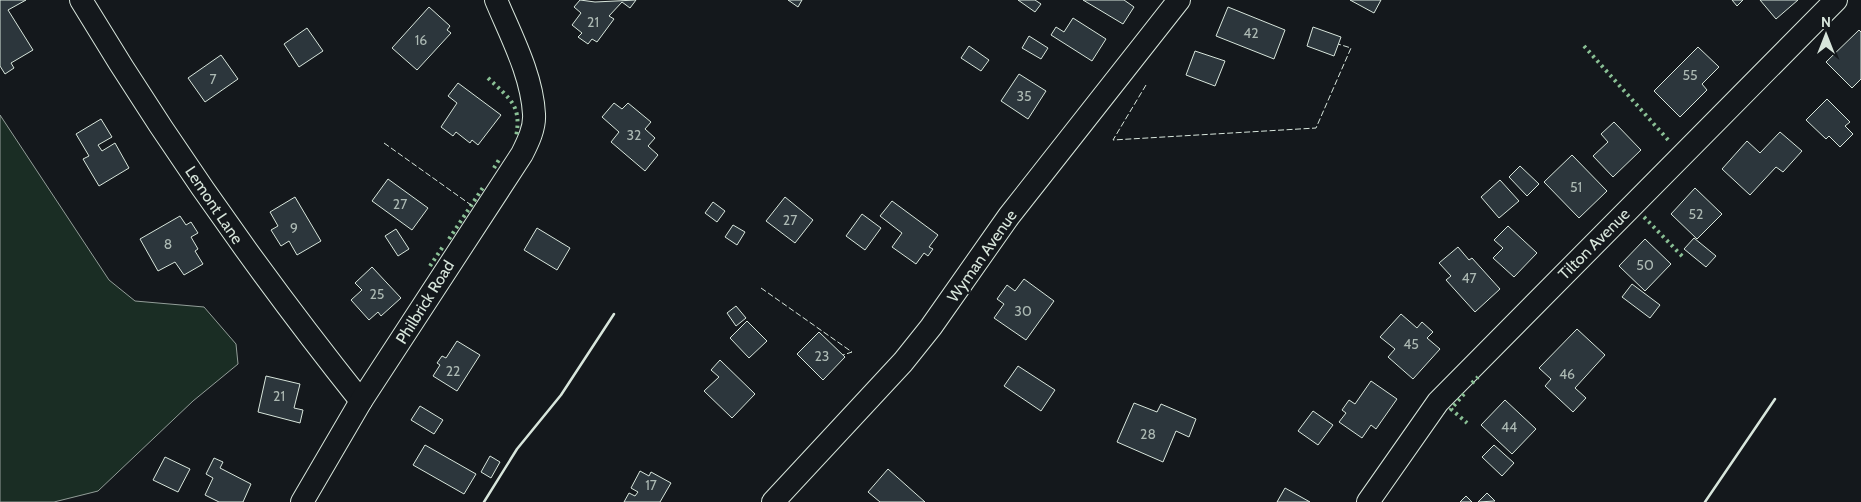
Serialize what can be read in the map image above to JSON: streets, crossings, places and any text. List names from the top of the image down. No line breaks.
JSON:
{"streets":{"street":["Lemont Lane","Tilton Avenue","Wyman Avenue","Philbrick Road"]},"crossings":[["Lemont Lane","Philbrick Road"]],"house_numbers":["21","42","16","55","7","35","32","51","27","52","27","9","8","50","47","25","30","45","23","22","46","21","44","28","17"],"north":"top"}
